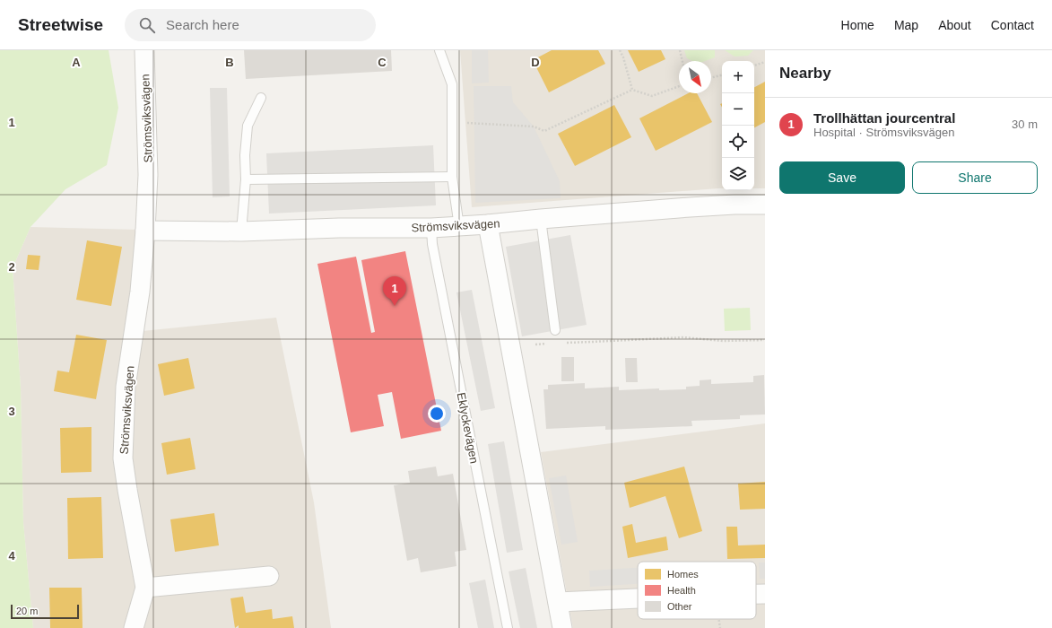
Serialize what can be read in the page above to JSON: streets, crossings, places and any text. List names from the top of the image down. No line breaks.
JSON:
{"streets":{"street":["Strömsviksvägen"],"lane":["Eklyckevägen"]},"crossings":[["Strömsviksvägen","Eklyckevägen"]],"legend":["Homes","Health","Other"],"scale_bar":"20 m","north":"bottom right","page":{"header":"Streetwise","search":"Search here","nav":["Home","Map","About","Contact"],"heading":"Nearby","map_buttons":["+","−"],"list":[{"mark":"1","name":"Trollhättan jourcentral","note":"Hospital · Strömsviksvägen","value":"30 m"}],"buttons":["Save","Share"],"pins":"1","scale":"20 m"},"grid":{"columns":["A","B","C","D"],"rows":["1","2","3","4"]}}
